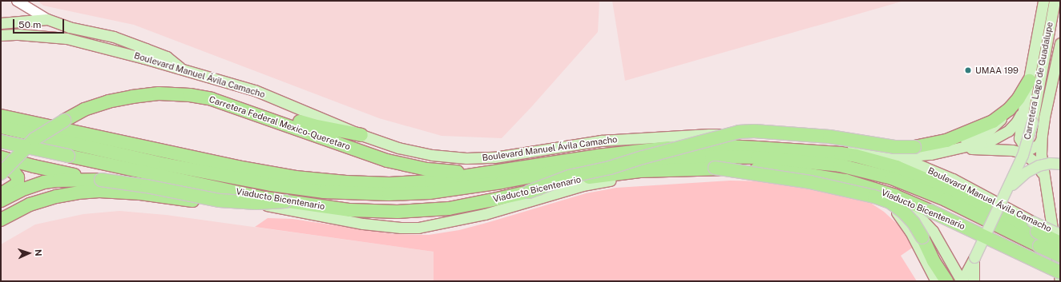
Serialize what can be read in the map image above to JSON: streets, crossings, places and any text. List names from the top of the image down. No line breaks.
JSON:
{"streets":{"highway":["Boulevard Manuel Ávila Camacho","Carretera Federal Mexico-Queretaro","Viaducto Bicentenario"],"main road":["Carretera Lago de Guadalupe"]},"crossings":[["Boulevard Manuel Ávila Camacho","Carretera Federal Mexico-Queretaro"]],"places":["UMAA 199"],"scale_bar":"50 m","north":"right"}
